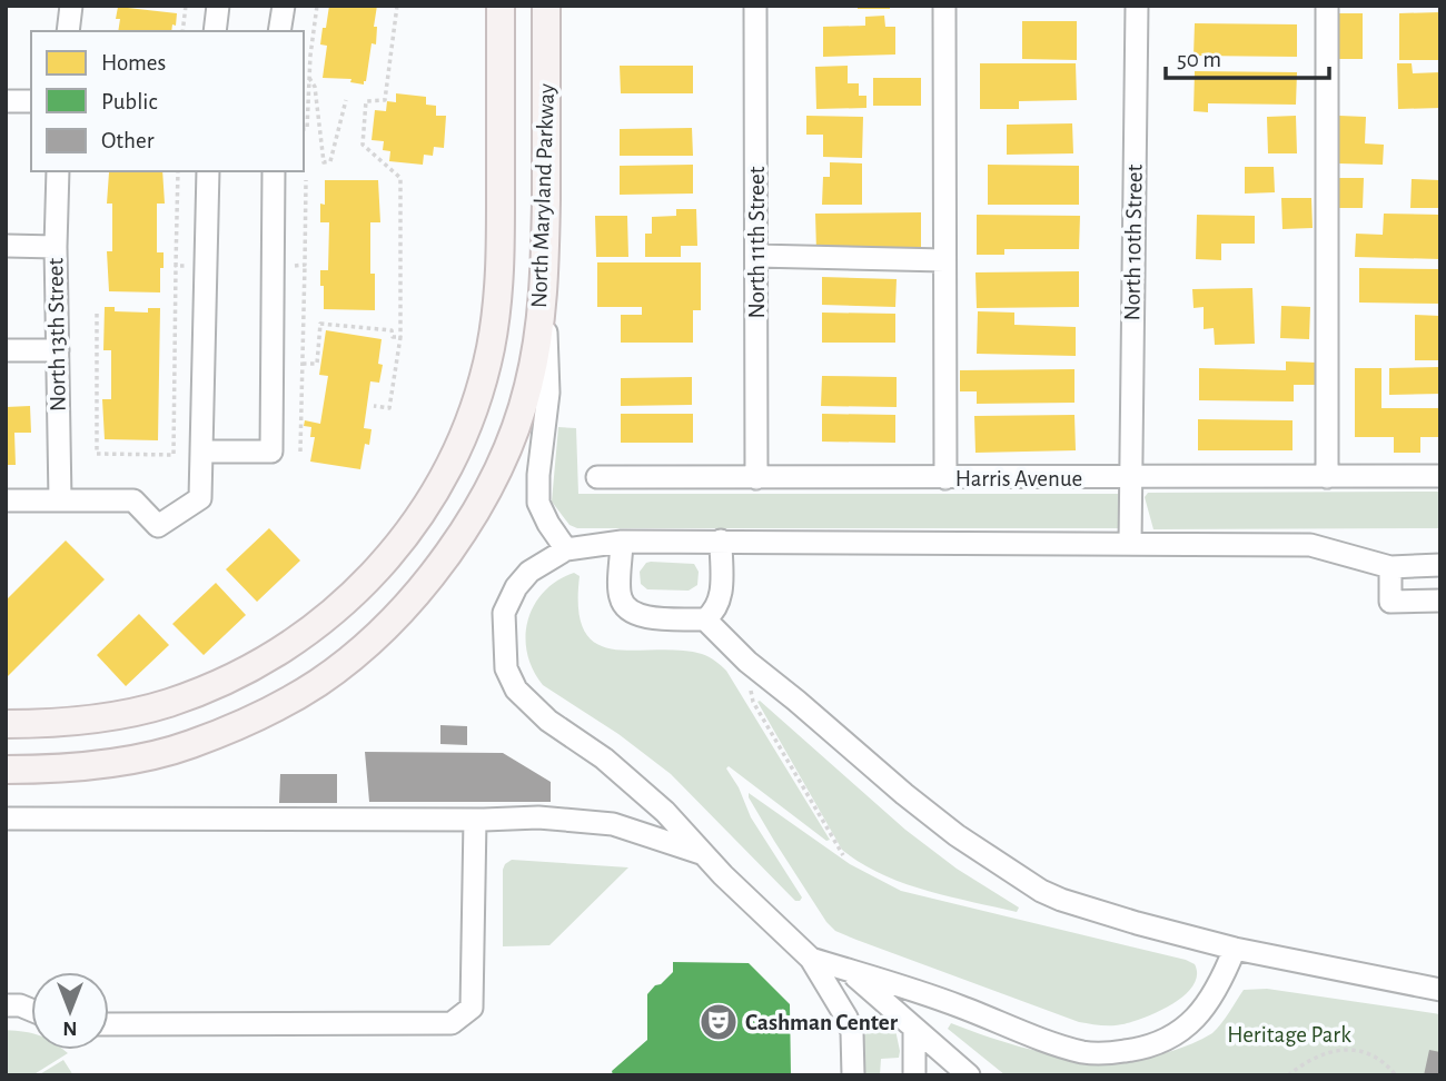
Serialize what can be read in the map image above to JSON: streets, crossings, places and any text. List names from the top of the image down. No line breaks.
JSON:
{"streets":{"main road":["North Maryland Parkway"],"street":["North 11th Street","North 10th Street","North 13th Street","Harris Avenue"]},"crossings":[["North 11th Street","Harris Avenue"],["North 10th Street","Harris Avenue"]],"parks":["Heritage Park"],"places":{"theatre":["Cashman Center"]},"legend":["Homes","Public","Other"],"scale_bar":"50 m","north":"bottom"}
